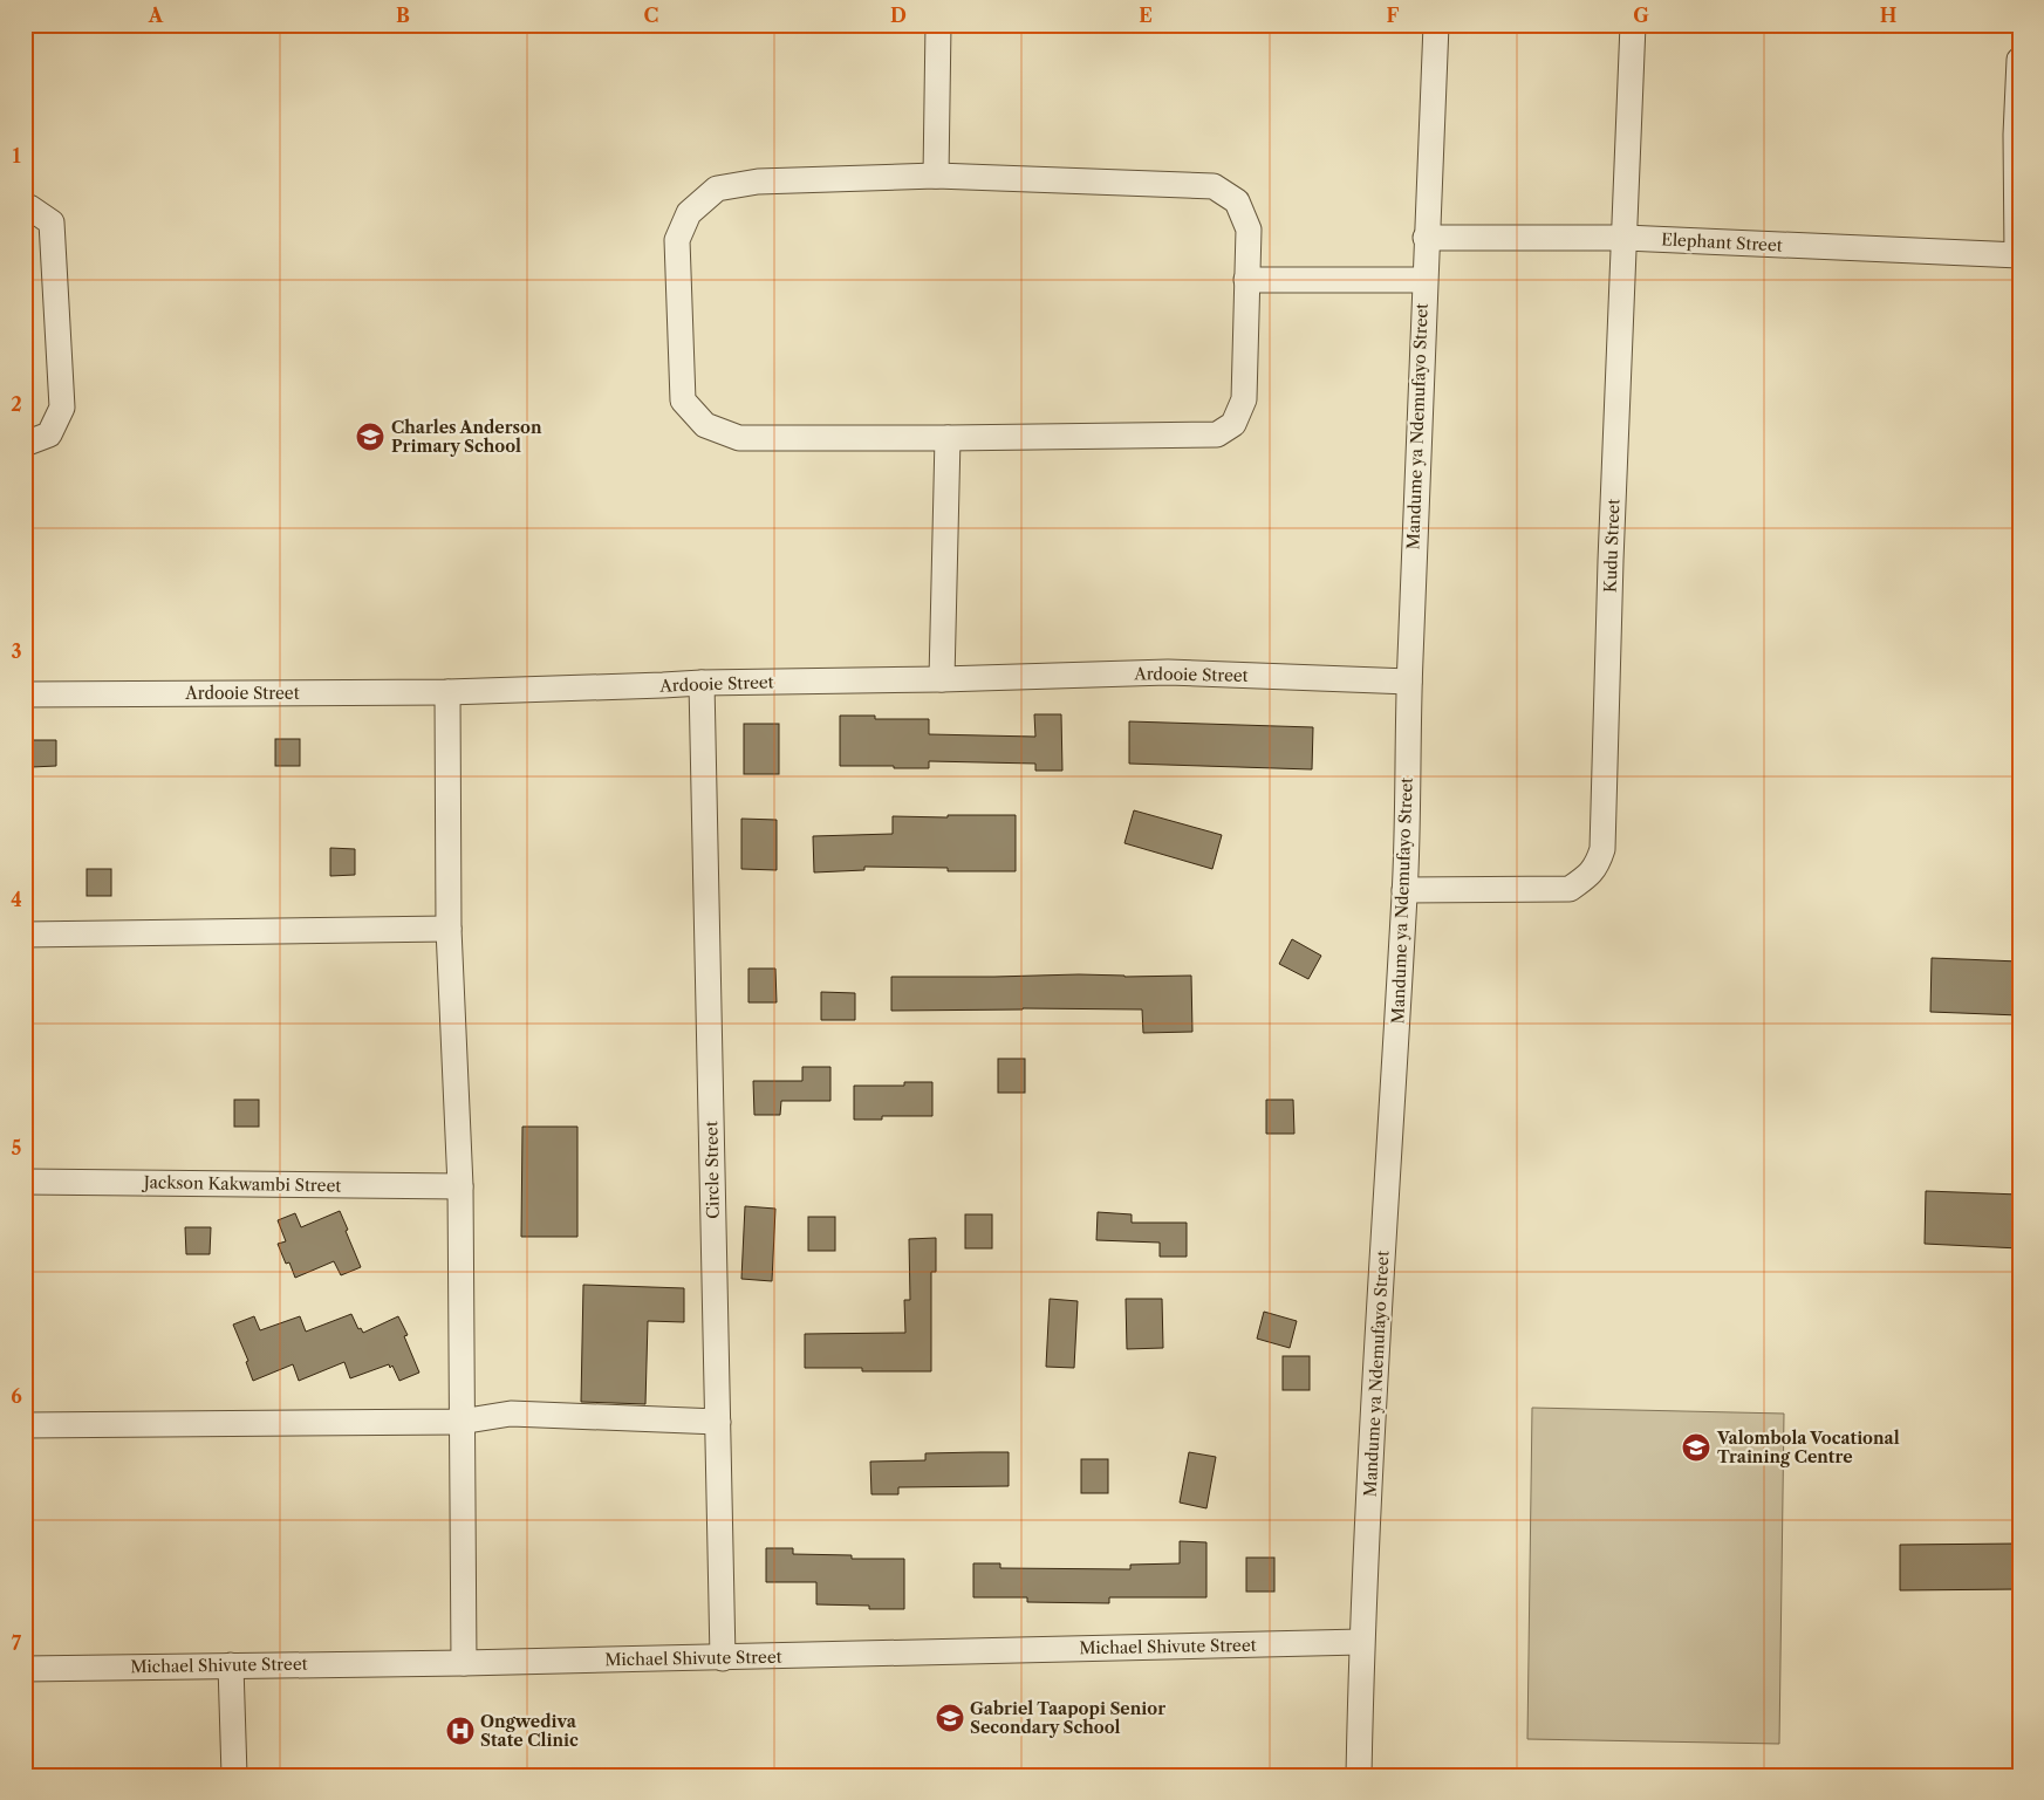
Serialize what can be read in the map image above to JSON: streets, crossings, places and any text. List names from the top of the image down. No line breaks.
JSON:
{"streets":{"street":["Elephant Street","Mandume ya Ndemufayo Street","Kudu Street","Ardooie Street","Circle Street","Jackson Kakwambi Street","Michael Shivute Street"]},"crossings":[["Elephant Street","Mandume ya Ndemufayo Street"],["Elephant Street","Kudu Street"],["Mandume ya Ndemufayo Street","Kudu Street"],["Mandume ya Ndemufayo Street","Ardooie Street"],["Mandume ya Ndemufayo Street","Michael Shivute Street"],["Ardooie Street","Circle Street"],["Circle Street","Michael Shivute Street"]],"places":{"school or university":["Charles Anderson Primary School","Valombola Vocational Training Centre","Gabriel Taapopi Senior Secondary School"],"hospital":["Ongwediva State Clinic"]},"grid":{"columns":["A","B","C","D","E","F","G","H"],"rows":["1","2","3","4","5","6","7"]}}
